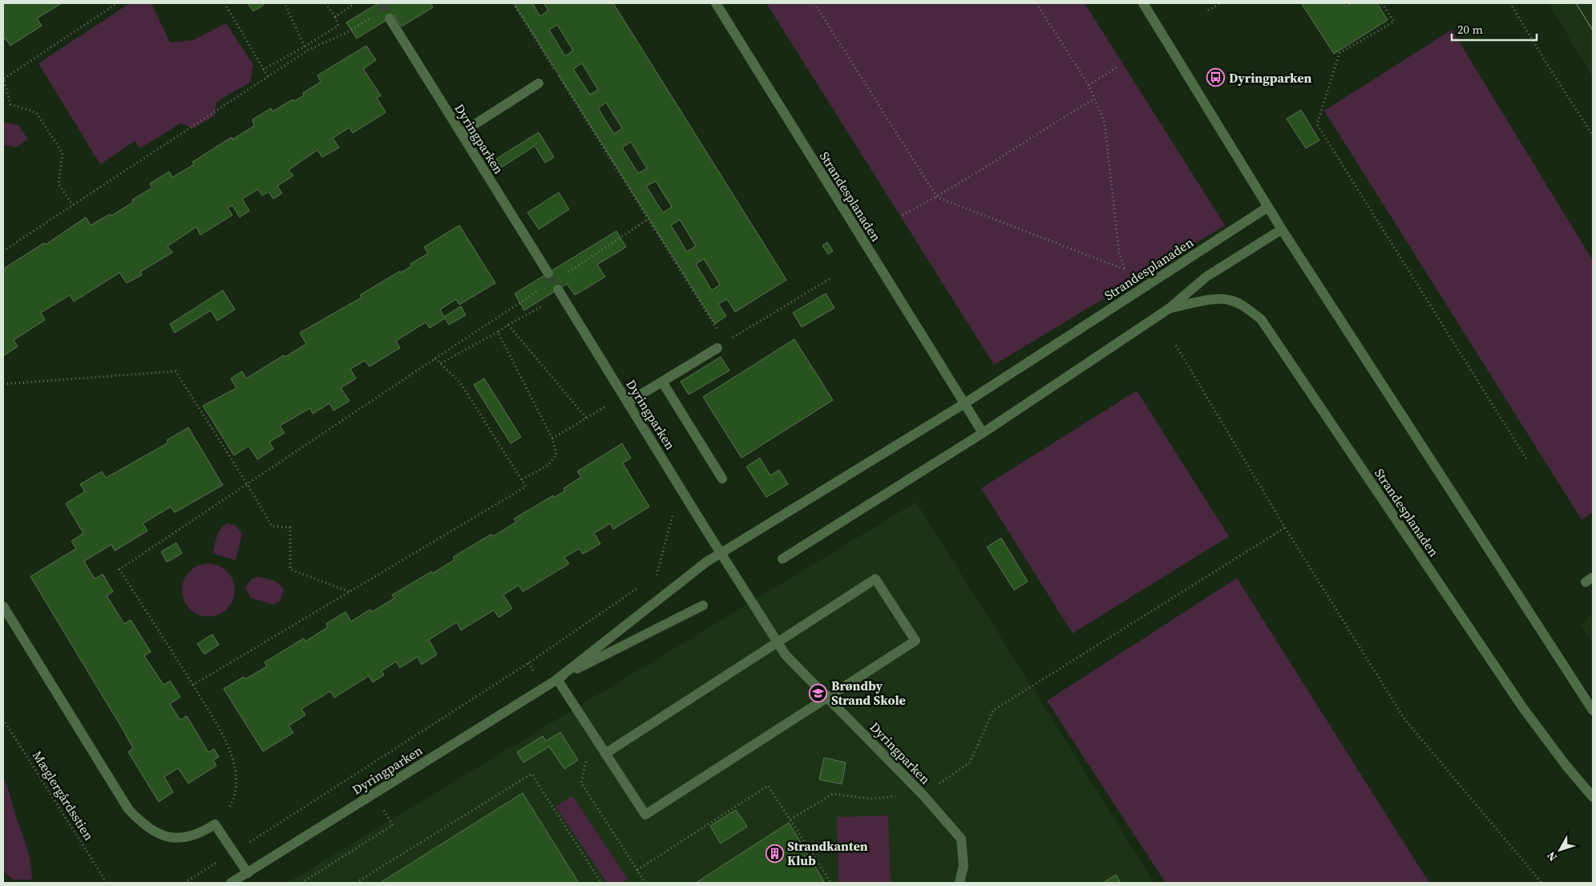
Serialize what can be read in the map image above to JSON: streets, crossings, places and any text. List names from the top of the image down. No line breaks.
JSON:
{"streets":{"street":["Dyringparken","Strandesplanaden"],"path":["Mæglergårdsstien"]},"crossings":[["Dyringparken","Strandesplanaden"]],"places":{"bus stop":["Dyringparken"],"school or university":["Brøndby Strand Skole"],"building":["Strandkanten Klub"]},"scale_bar":"20 m","north":"bottom left"}
